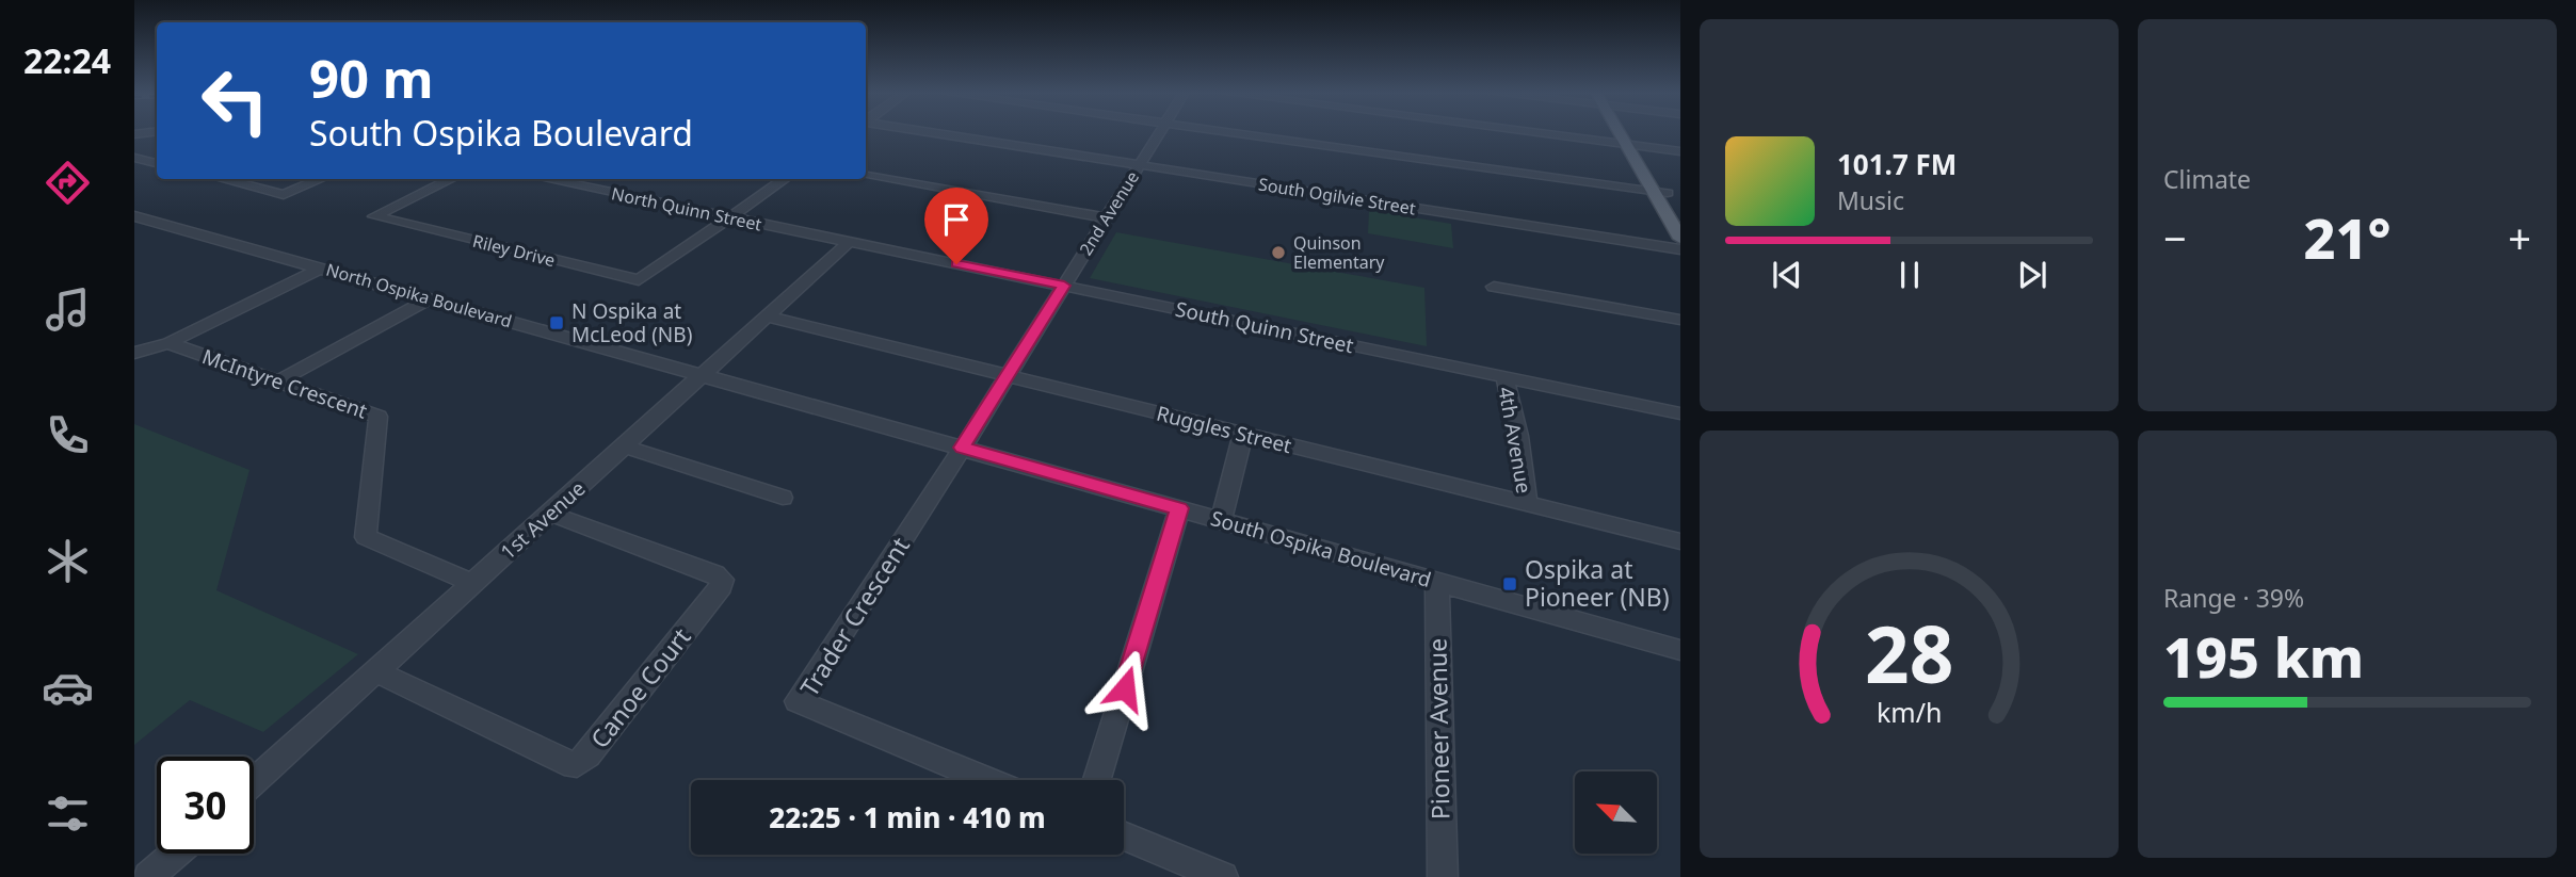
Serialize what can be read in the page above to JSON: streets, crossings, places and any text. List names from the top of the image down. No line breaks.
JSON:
{"streets":{"street":["South Ogilvie Street","North Quinn Street","2nd Avenue","Riley Drive","North Ospika Boulevard","South Quinn Street","McIntyre Crescent","Ruggles Street","4th Avenue","1st Avenue","South Ospika Boulevard","Trader Crescent","Canoe Court","Pioneer Avenue"]},"crossings":[["South Ogilvie Street","2nd Avenue"],["North Quinn Street","Riley Drive"],["North Quinn Street","South Quinn Street"],["North Quinn Street","1st Avenue"],["2nd Avenue","South Quinn Street"],["2nd Avenue","Ruggles Street"],["2nd Avenue","South Ospika Boulevard"],["2nd Avenue","Trader Crescent"],["North Ospika Boulevard","1st Avenue"],["North Ospika Boulevard","South Ospika Boulevard"],["South Quinn Street","4th Avenue"],["South Quinn Street","1st Avenue"],["McIntyre Crescent","1st Avenue"],["Ruggles Street","4th Avenue"],["Ruggles Street","1st Avenue"],["1st Avenue","South Ospika Boulevard"],["1st Avenue","Canoe Court"],["South Ospika Boulevard","Trader Crescent"],["South Ospika Boulevard","Pioneer Avenue"]],"places":{"other":["Quinson Elementary"],"transit":["N Ospika at McLeod (NB)","Ospika at Pioneer (NB)"]},"north":"top left","page":{"tabs":"22:24","tile":["Climate",["Range · 39%","195 km"]],"turn":["90 m","South Ospika Boulevard"],"song":["101.7 FM","Music"],"heat":["−","21°","+"],"limit":"30","trip":"22:25 · 1 min · 410 m","gauge":["28","km/h"]}}
